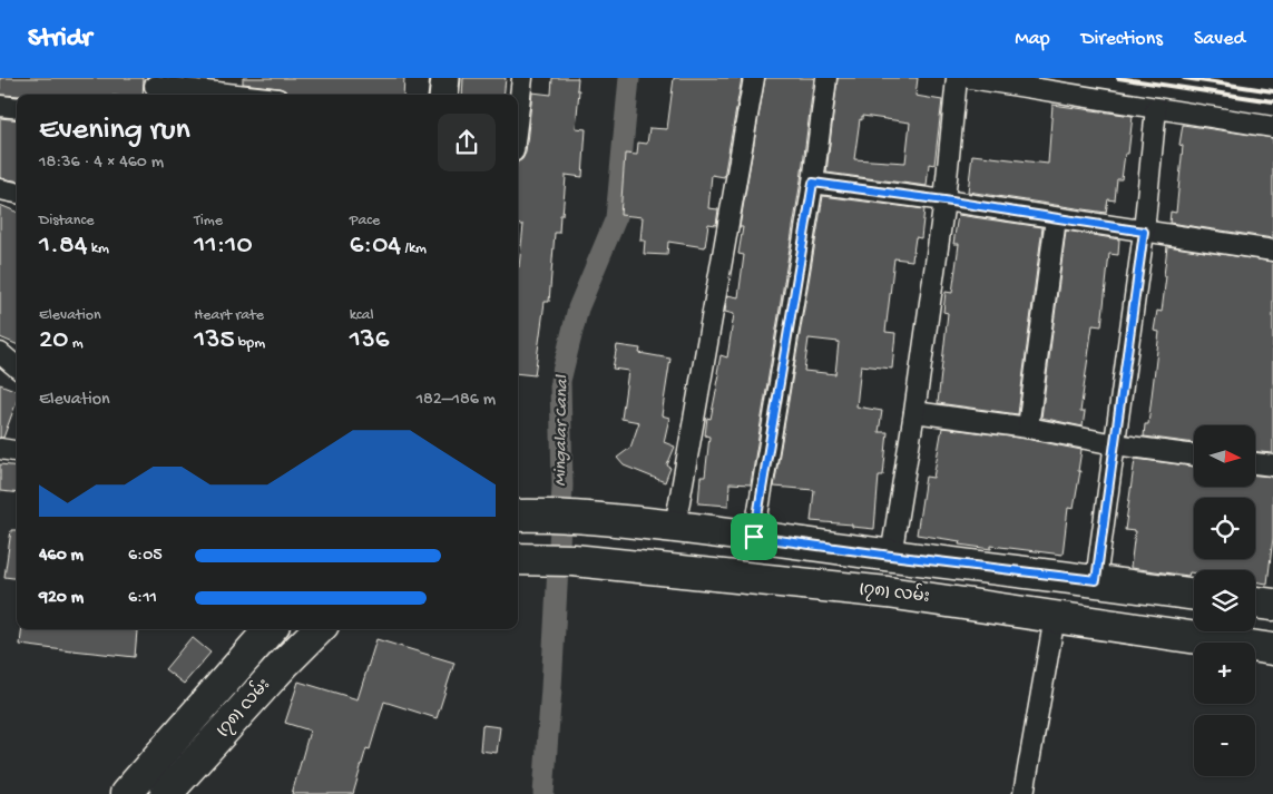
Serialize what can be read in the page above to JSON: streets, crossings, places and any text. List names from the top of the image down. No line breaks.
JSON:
{"streets":{"main road":["(၇၈) လမ်း"]},"water":["Mingalar Canal"],"north":"right","page":{"header":"Stridr","nav":["Map","Directions","Saved"],"heading":["Evening run","18:36 · 4 × 460 m"],"stats":[["Distance","1.84 km"],["Time","11:10"],["Pace","6:04 /km"],["Elevation","20 m"],["Heart rate","135 bpm"],["kcal","136"]],"chart":["Elevation","182–186 m"],"map_buttons":["+","−"],"list":[{"name":"460 m","note":"6:05"},{"name":"920 m","note":"6:11"}]}}
